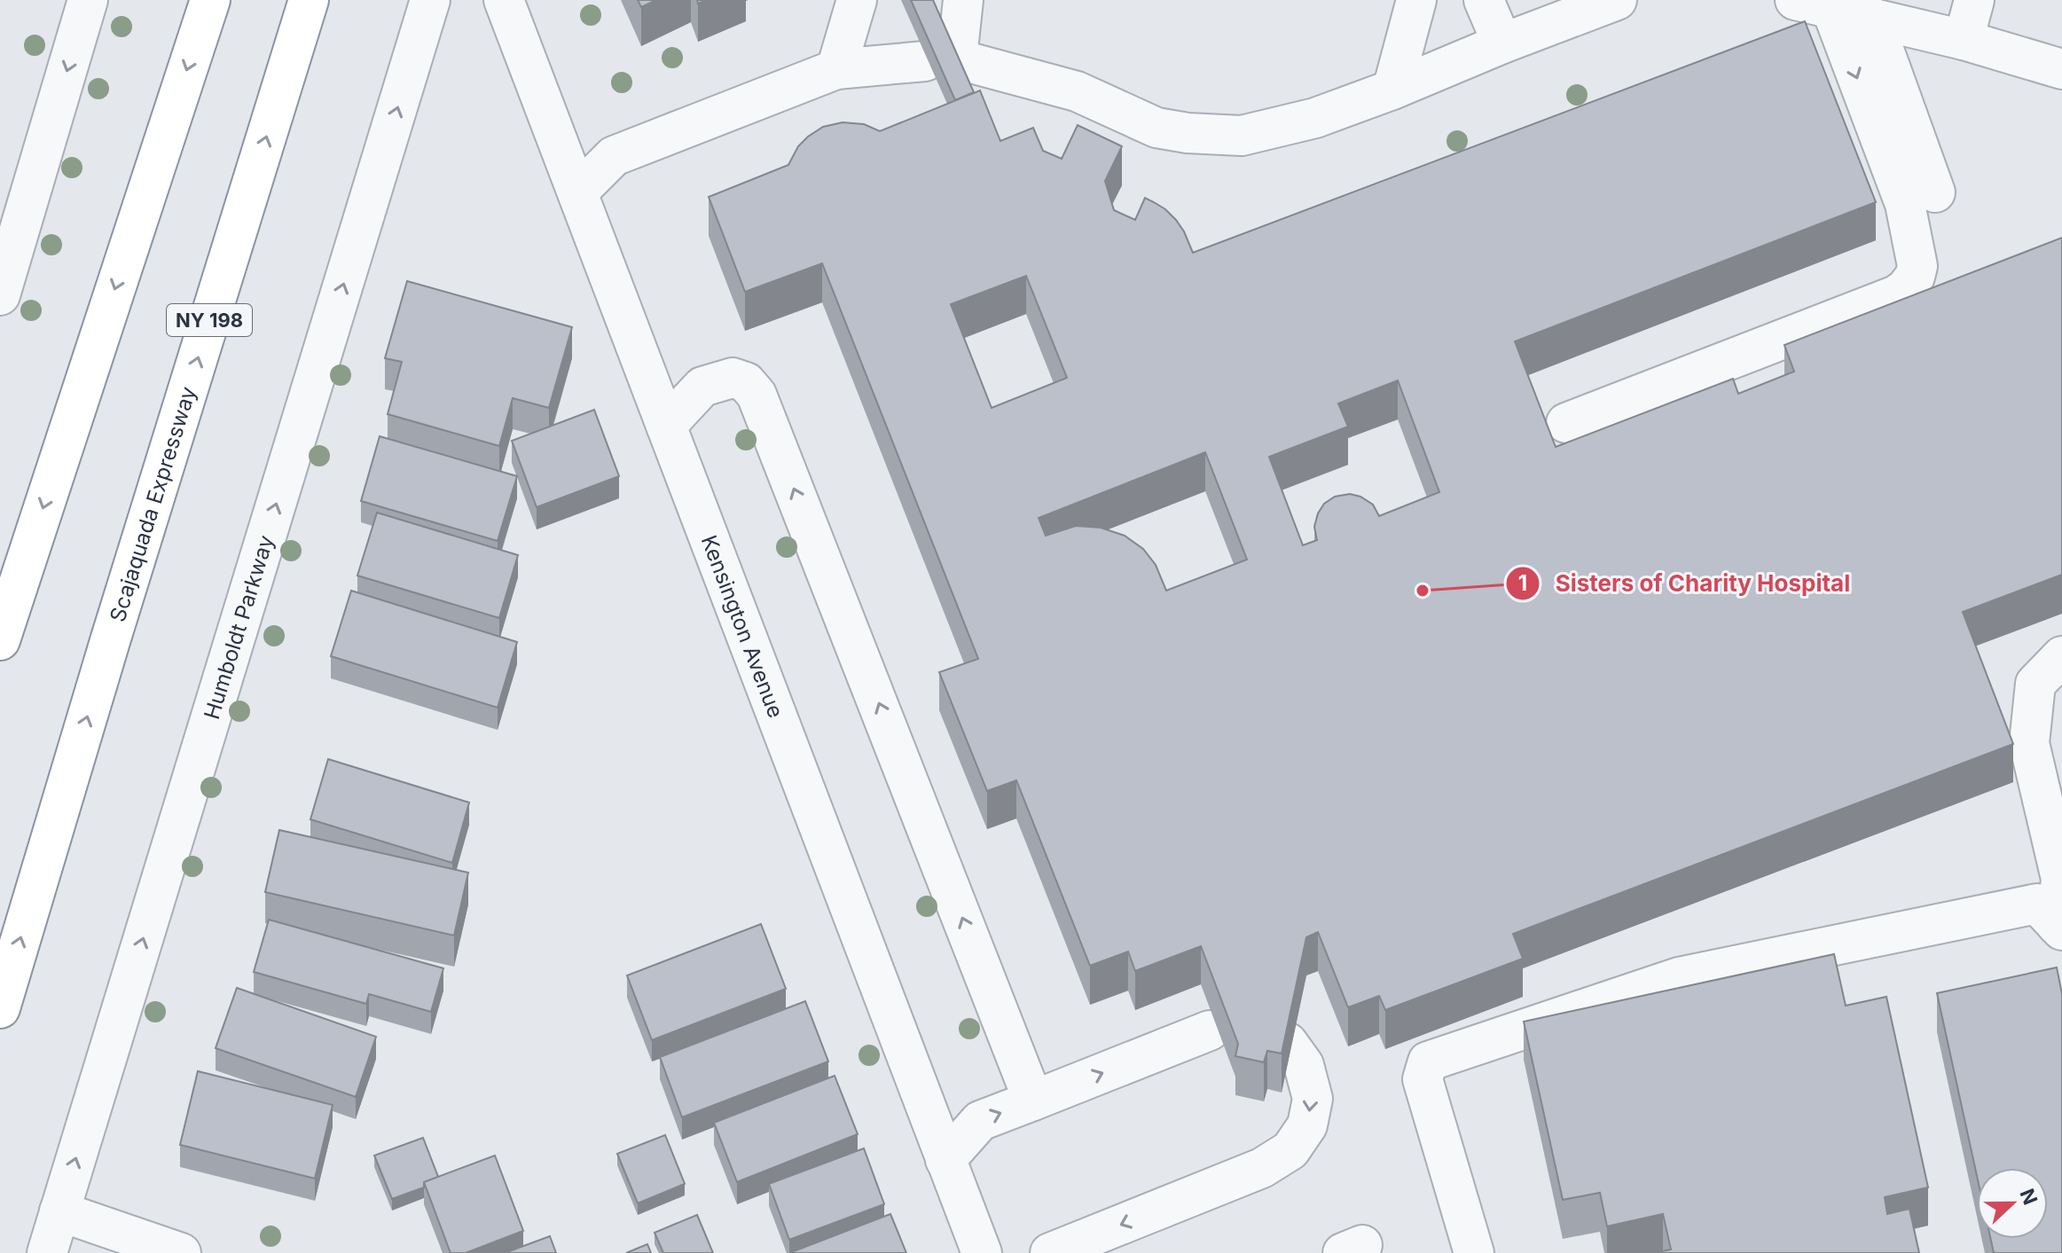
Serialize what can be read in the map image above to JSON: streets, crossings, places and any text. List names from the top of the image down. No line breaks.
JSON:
{"streets":{"highway":["NY 198","Scajaquada Expressway"],"street":["Humboldt Parkway","Kensington Avenue"]},"one_way":["Humboldt Parkway"],"places":["Sisters of Charity Hospital"],"north":"right"}
